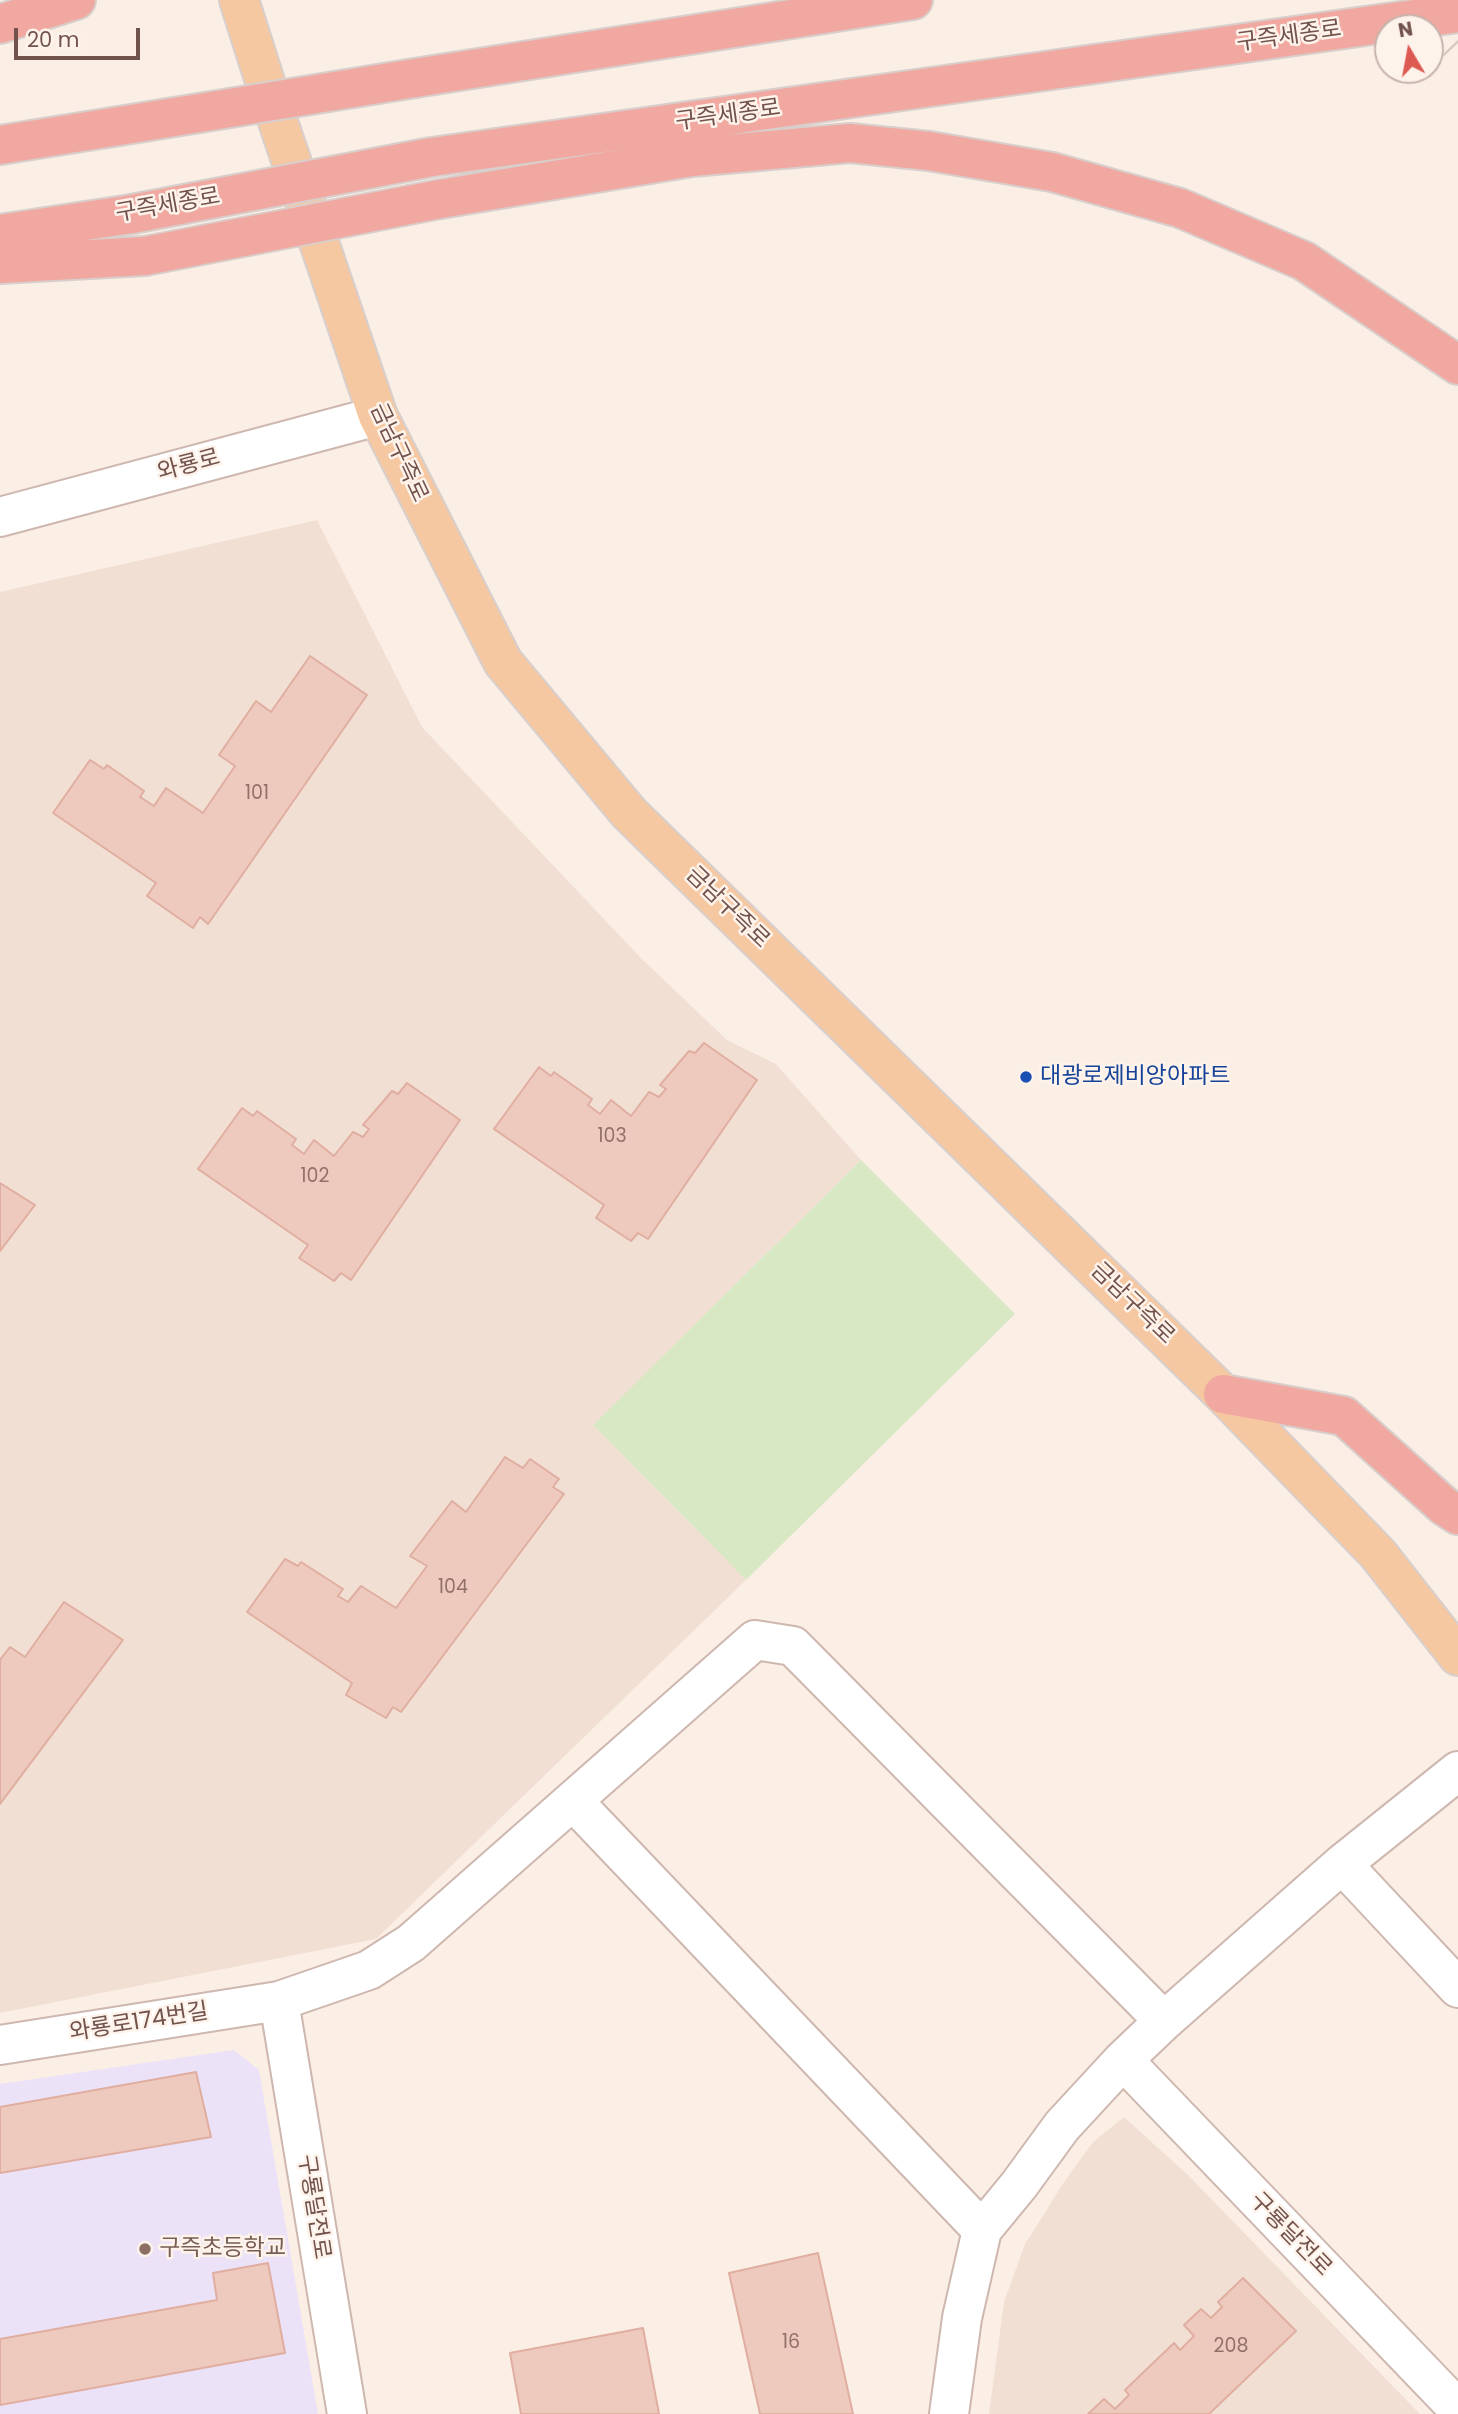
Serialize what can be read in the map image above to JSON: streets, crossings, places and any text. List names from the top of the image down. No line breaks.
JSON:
{"streets":{"highway":["구즉세종로"],"main road":["금남구즉로"],"street":["와룡로","와룡로174번길","구룡달전로"]},"crossings":[["금남구즉로","와룡로"],["와룡로174번길","구룡달전로"]],"places":["대광로제비앙아파트","구즉초등학교"],"house_numbers":["101","103","102","104","16","208"],"scale_bar":"20 m","north":"top"}
